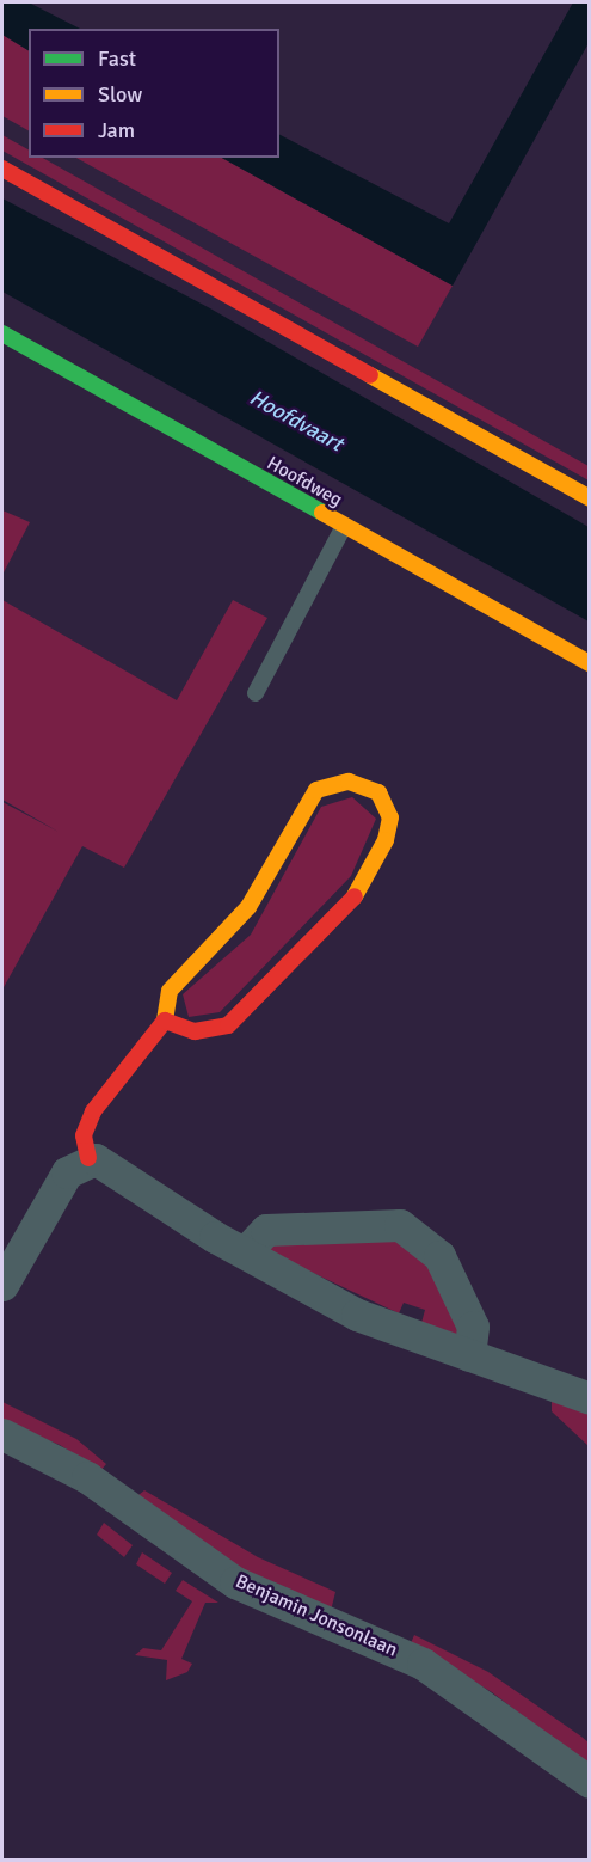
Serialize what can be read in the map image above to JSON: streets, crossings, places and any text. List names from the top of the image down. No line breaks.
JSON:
{"streets":{"street":["Hoofdweg","Benjamin Jonsonlaan"]},"water":["Hoofdvaart"],"legend":["Fast","Slow","Jam"]}
